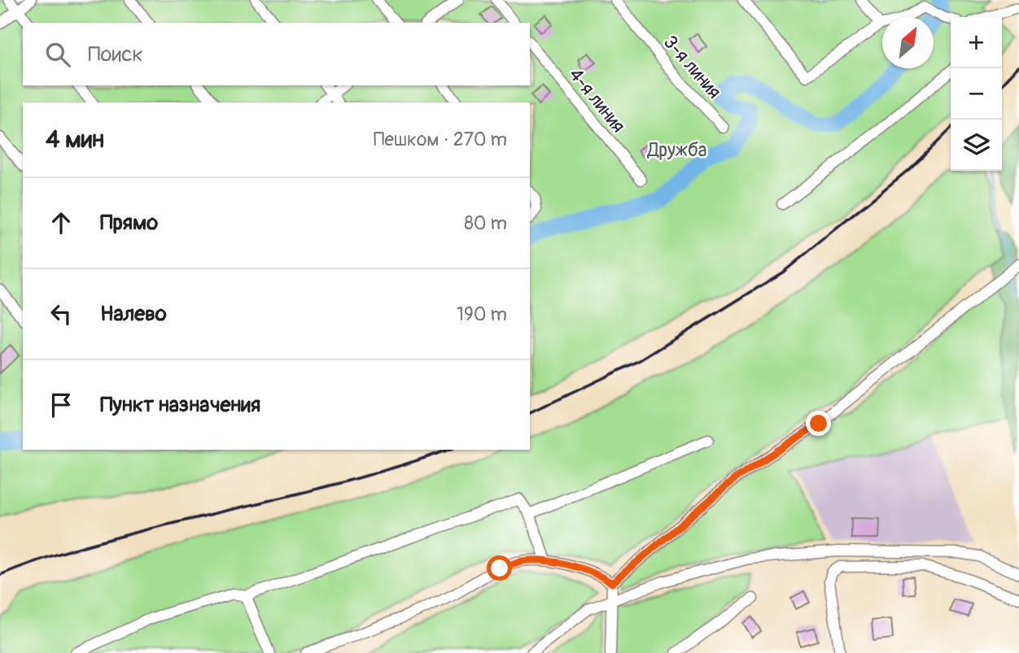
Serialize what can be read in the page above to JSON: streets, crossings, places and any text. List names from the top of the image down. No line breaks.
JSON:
{"streets":{"street":["3-я линия","4-я линия"]},"parks":["Дружба"],"north":"top right","page":{"map_buttons":["+","−"],"search":"Поиск","heading":["4 мин","Пешком · 270 m"],"list":[["Прямо","80 m"],["Налево","190 m"],"Пункт назначения"]}}
